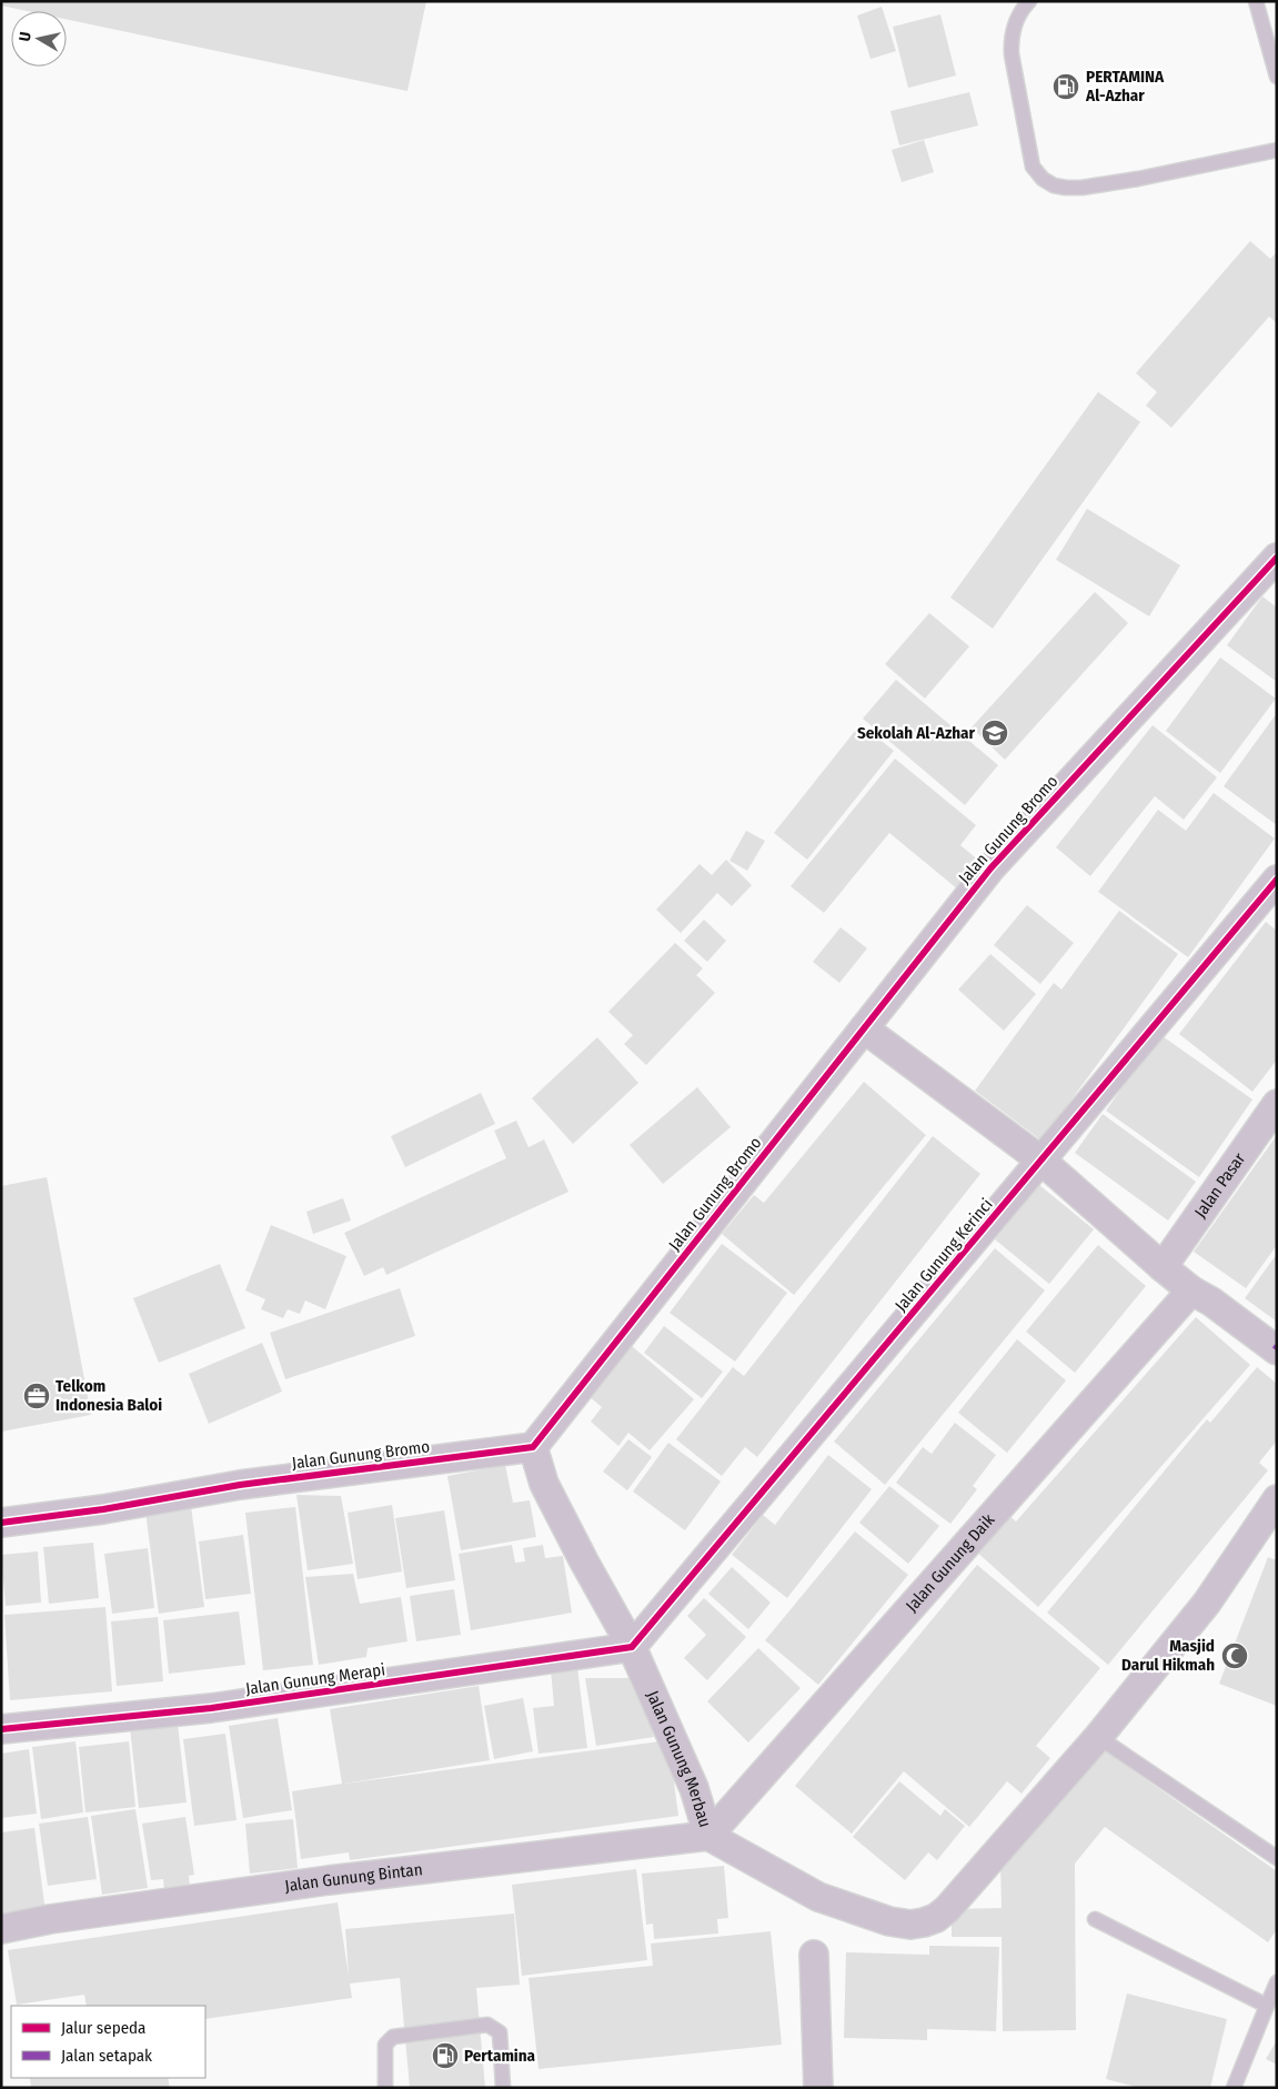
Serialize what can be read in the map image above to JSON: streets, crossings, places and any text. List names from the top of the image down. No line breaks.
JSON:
{"streets":{"street":["Jalan Gunung Bromo","Jalan Pasar","Jalan Gunung Kerinci","Jalan Gunung Daik","Jalan Gunung Merapi","Jalan Gunung Merbau","Jalan Gunung Bintan"]},"crossings":[["Jalan Gunung Bromo","Jalan Gunung Merbau"],["Jalan Gunung Kerinci","Jalan Gunung Merapi"],["Jalan Gunung Kerinci","Jalan Gunung Merbau"],["Jalan Gunung Daik","Jalan Gunung Merbau"],["Jalan Gunung Daik","Jalan Gunung Bintan"],["Jalan Gunung Merapi","Jalan Gunung Merbau"],["Jalan Gunung Merbau","Jalan Gunung Bintan"]],"places":{"fuel station":["PERTAMINA Al-Azhar","Pertamina"],"school or university":["Sekolah Al-Azhar"],"office":["Telkom Indonesia Baloi"],"mosque":["Masjid Darul Hikmah"]},"legend":["Jalur sepeda","Jalan setapak"],"north":"left"}
